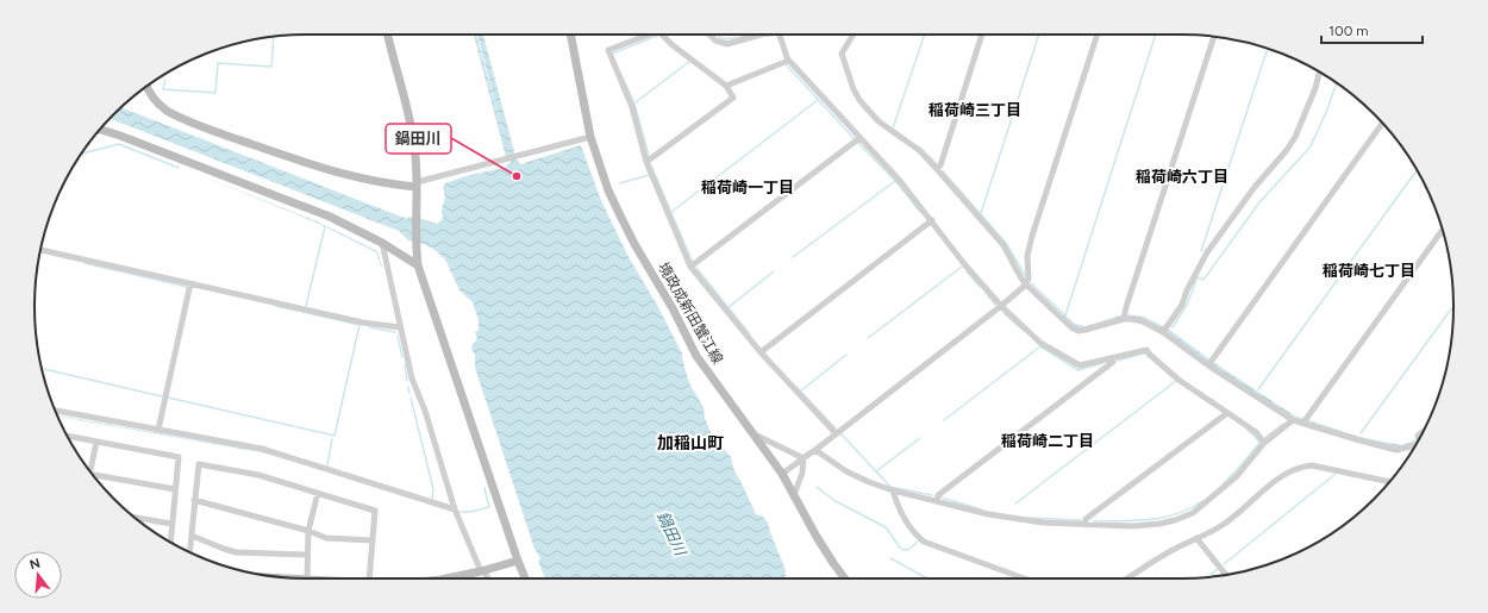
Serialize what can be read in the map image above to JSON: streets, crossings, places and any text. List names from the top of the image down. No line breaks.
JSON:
{"streets":{"street":["境政成新田蟹江線"]},"districts":["稲荷崎三丁目","稲荷崎六丁目","稲荷崎一丁目","稲荷崎七丁目","稲荷崎二丁目","加稲山町"],"water":["鍋田川"],"places":["鍋田川"],"scale_bar":"100 m","north":"top"}
